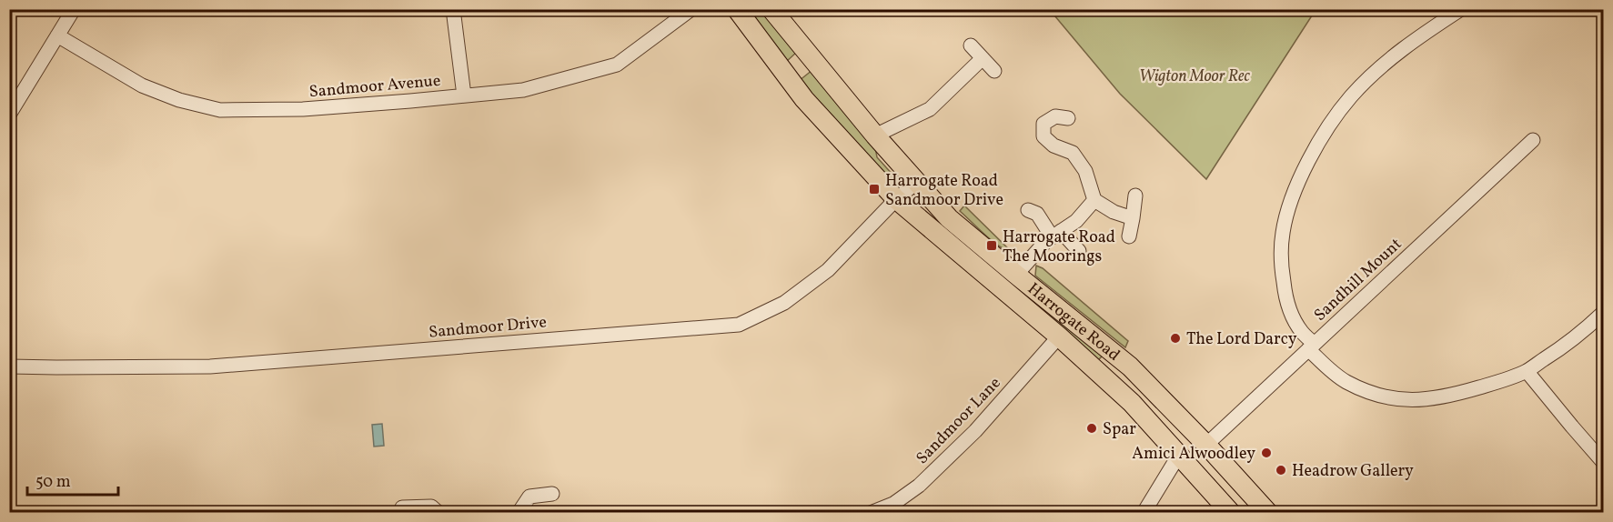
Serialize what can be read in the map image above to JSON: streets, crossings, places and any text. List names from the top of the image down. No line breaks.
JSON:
{"streets":{"highway":["Harrogate Road"],"street":["Sandmoor Avenue","Sandhill Mount","Sandmoor Drive","Sandmoor Lane"]},"crossings":[["Sandhill Mount","Harrogate Road"],["Harrogate Road","Sandmoor Drive"],["Harrogate Road","Sandmoor Lane"]],"parks":["Wigton Moor Rec"],"places":{"transit":["Harrogate Road Sandmoor Drive","Harrogate Road The Moorings"],"other":["The Lord Darcy","Spar","Amici Alwoodley","Headrow Gallery"]},"scale_bar":"50 m"}
